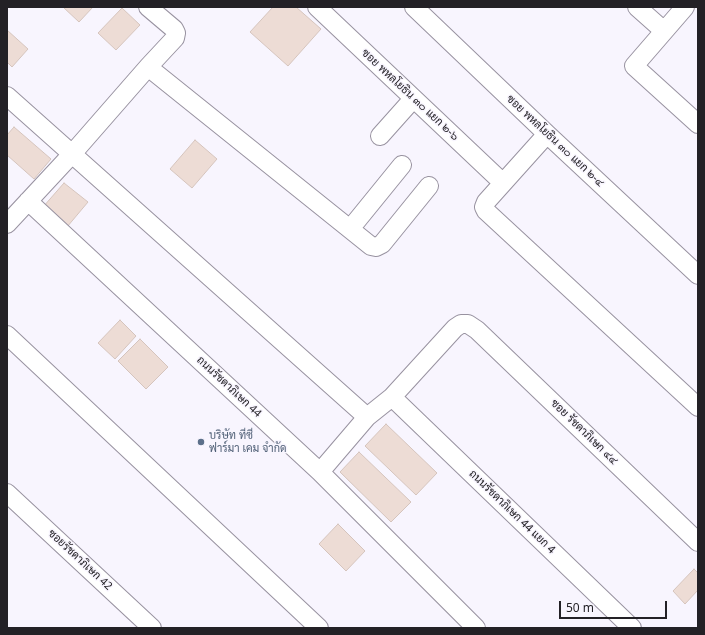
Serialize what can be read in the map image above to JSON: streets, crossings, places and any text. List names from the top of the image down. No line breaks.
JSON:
{"streets":{"street":["ซอย พหลโยธิน ๓๐ แยก ๒-๖","ซอย พหลโยธิน ๓๐ แยก ๒-๔","ถนนรัชดาภิเษก 44","ซอย รัชดาภิเษก ๔๔","ถนนรัชดาภิเษก 44 แยก 4","ซอยรัชดาภิเษก 42"]},"crossings":[["ซอย รัชดาภิเษก ๔๔","ถนนรัชดาภิเษก 44 แยก 4"]],"places":["บริษัท ทีซี ฟาร์มา เคม จำกัด"],"scale_bar":"50 m"}
